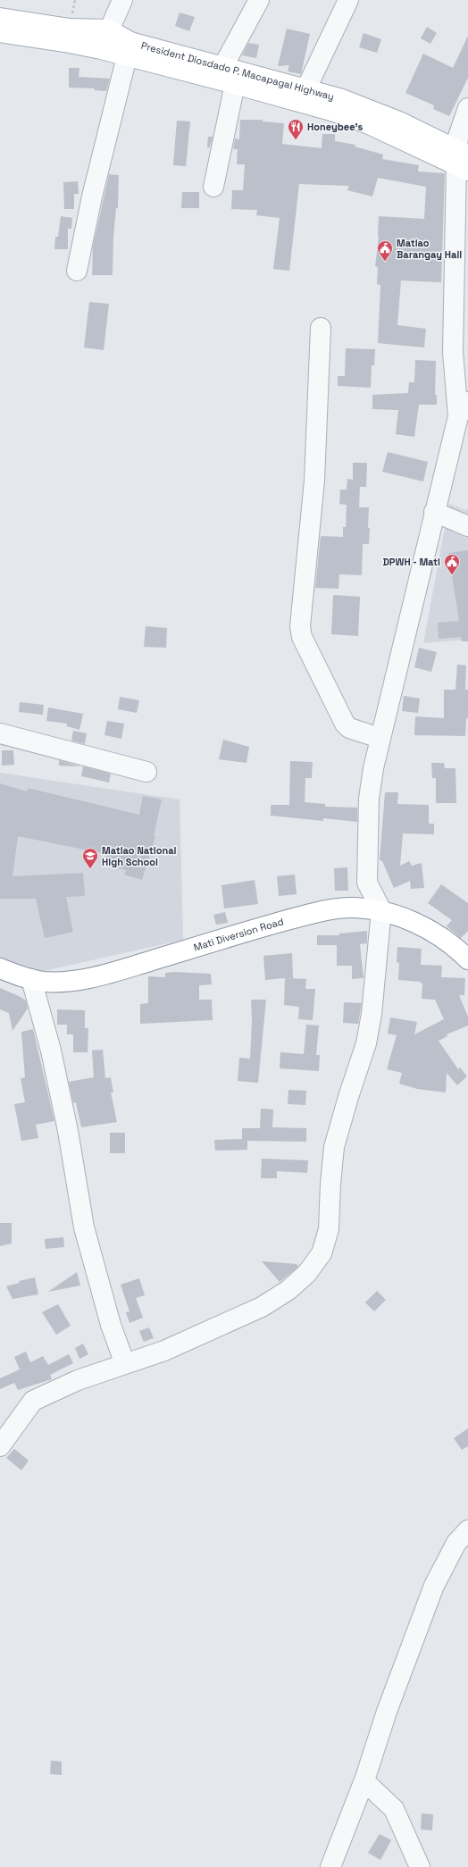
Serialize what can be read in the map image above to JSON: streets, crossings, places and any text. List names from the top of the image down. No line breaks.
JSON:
{"streets":{"main road":["President Diosdado P. Macapagal Highway","Mati Diversion Road"]},"places":{"restaurant":["Honeybee's"],"public building":["Matiao Barangay Hall","DPWH - Mati"],"school or university":["Matiao National High School"]}}
